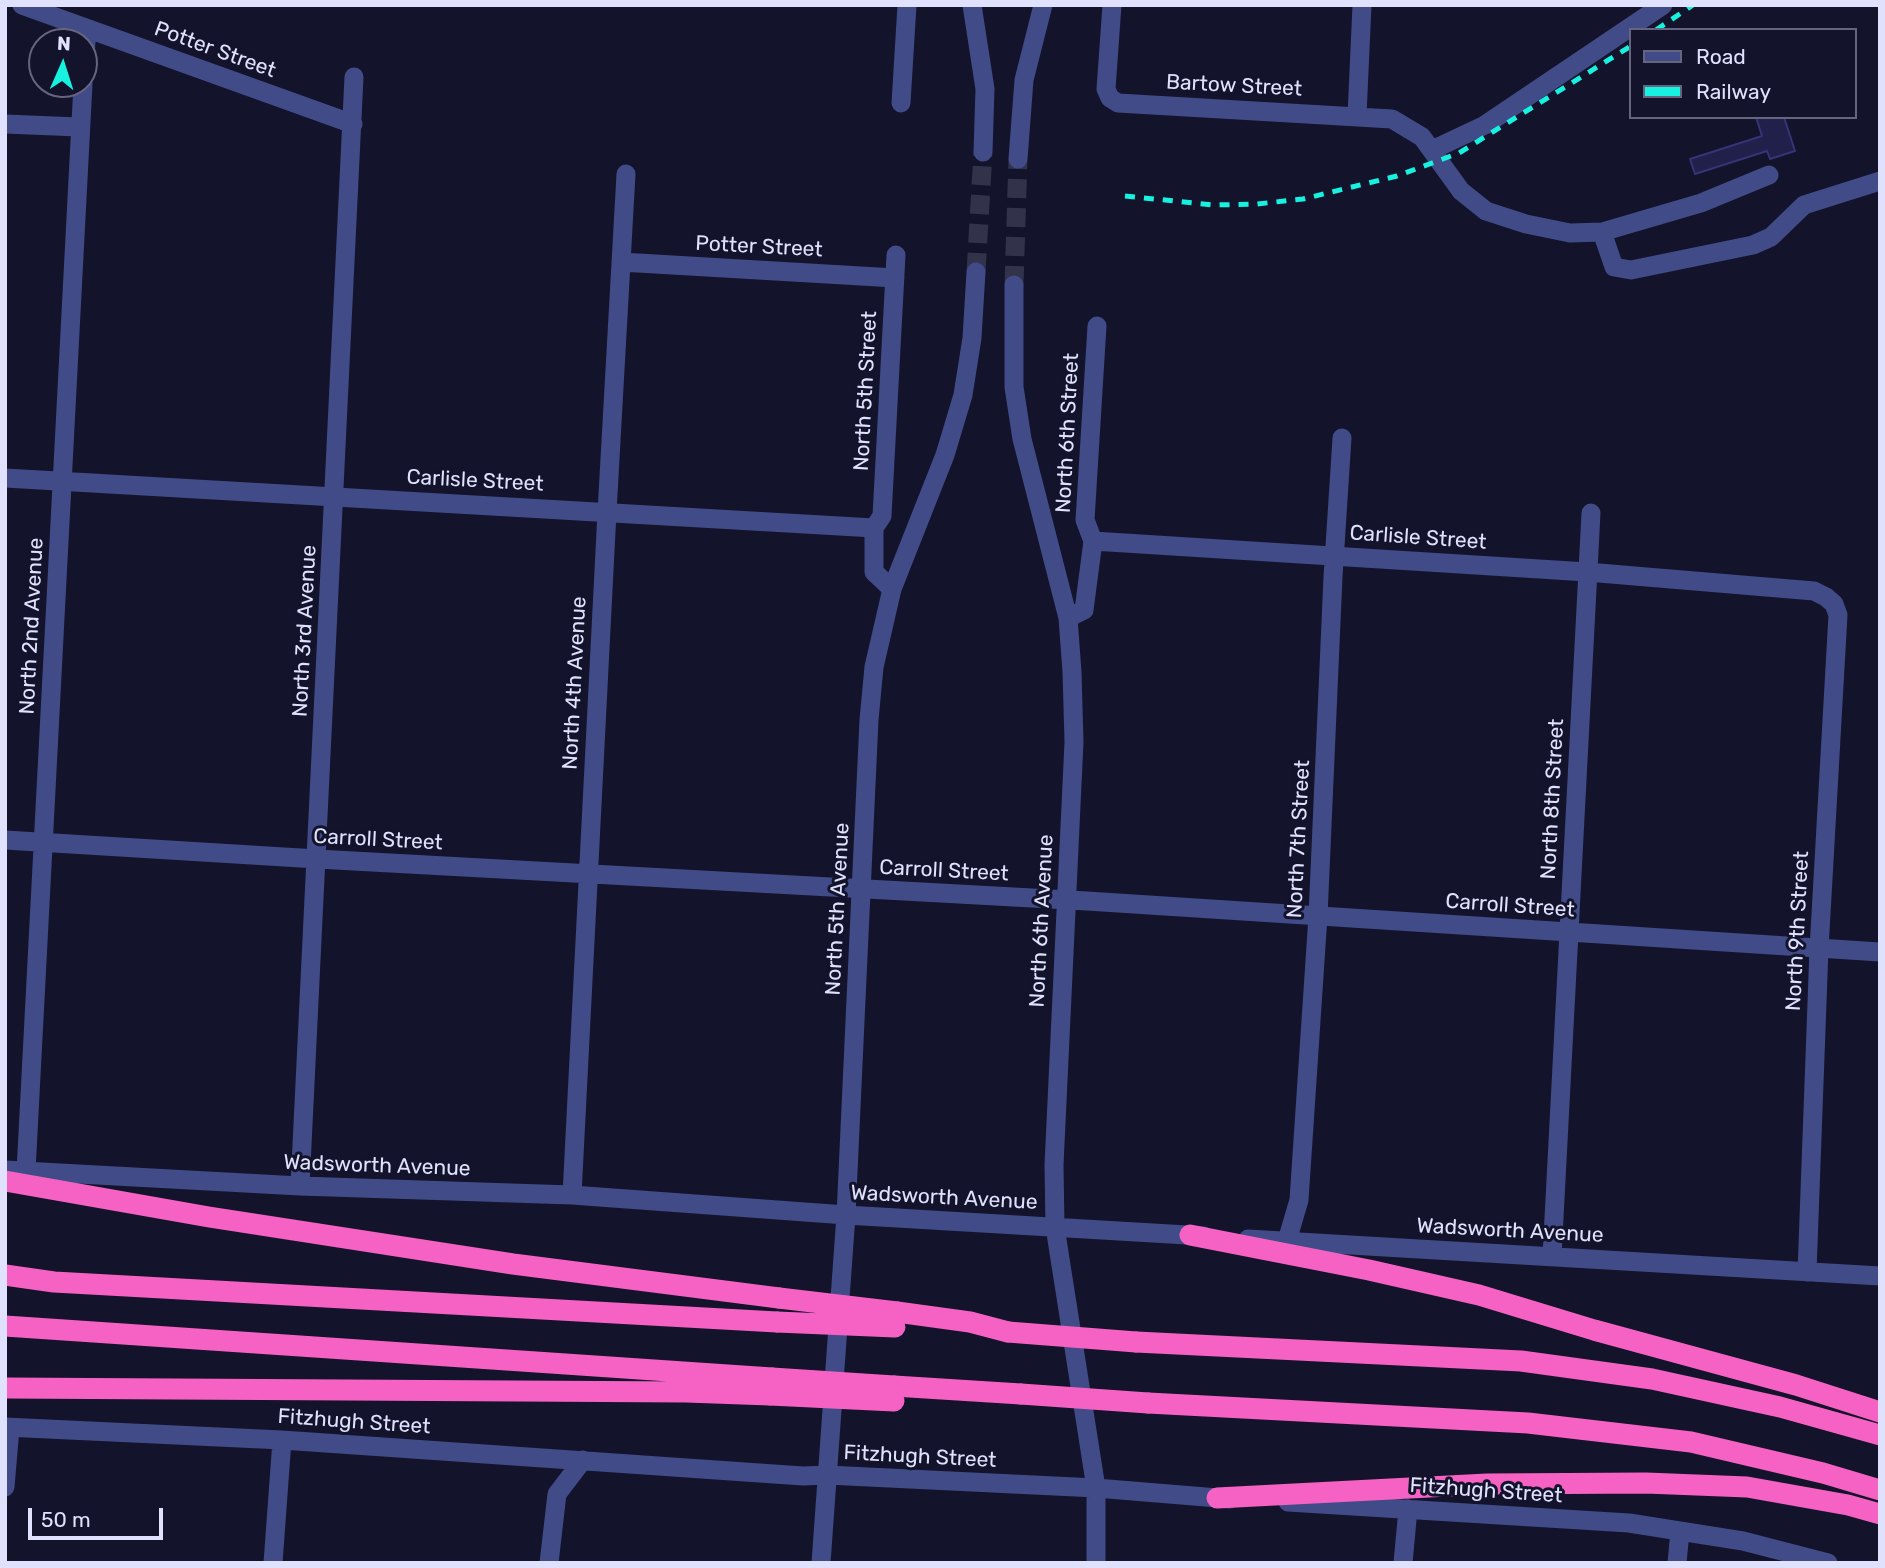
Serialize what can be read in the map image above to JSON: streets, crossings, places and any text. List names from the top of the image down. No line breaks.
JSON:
{"streets":{"street":["Potter Street","Bartow Street","North 5th Street","North 6th Street","Carlisle Street","North 2nd Avenue","North 3rd Avenue","North 4th Avenue","North 8th Street","North 7th Street","Carroll Street","North 5th Avenue","North 6th Avenue","North 9th Street","Wadsworth Avenue","Fitzhugh Street"]},"crossings":[["Potter Street","North 5th Street"],["Potter Street","North 3rd Avenue"],["Potter Street","North 4th Avenue"],["North 5th Street","Carlisle Street"],["North 6th Street","Carlisle Street"],["Carlisle Street","North 2nd Avenue"],["Carlisle Street","North 3rd Avenue"],["Carlisle Street","North 4th Avenue"],["Carlisle Street","North 8th Street"],["Carlisle Street","North 7th Street"],["Carlisle Street","North 9th Street"],["North 2nd Avenue","Carroll Street"],["North 2nd Avenue","Wadsworth Avenue"],["North 3rd Avenue","Carroll Street"],["North 3rd Avenue","Wadsworth Avenue"],["North 4th Avenue","Carroll Street"],["North 4th Avenue","Wadsworth Avenue"],["North 8th Street","Carroll Street"],["North 8th Street","Wadsworth Avenue"],["North 7th Street","Carroll Street"],["North 7th Street","Wadsworth Avenue"],["Carroll Street","North 5th Avenue"],["Carroll Street","North 6th Avenue"],["Carroll Street","North 9th Street"],["North 5th Avenue","Wadsworth Avenue"],["North 5th Avenue","Fitzhugh Street"],["North 6th Avenue","Wadsworth Avenue"],["North 6th Avenue","Fitzhugh Street"],["North 9th Street","Wadsworth Avenue"]],"legend":["Road","Railway"],"scale_bar":"50 m","north":"top"}
